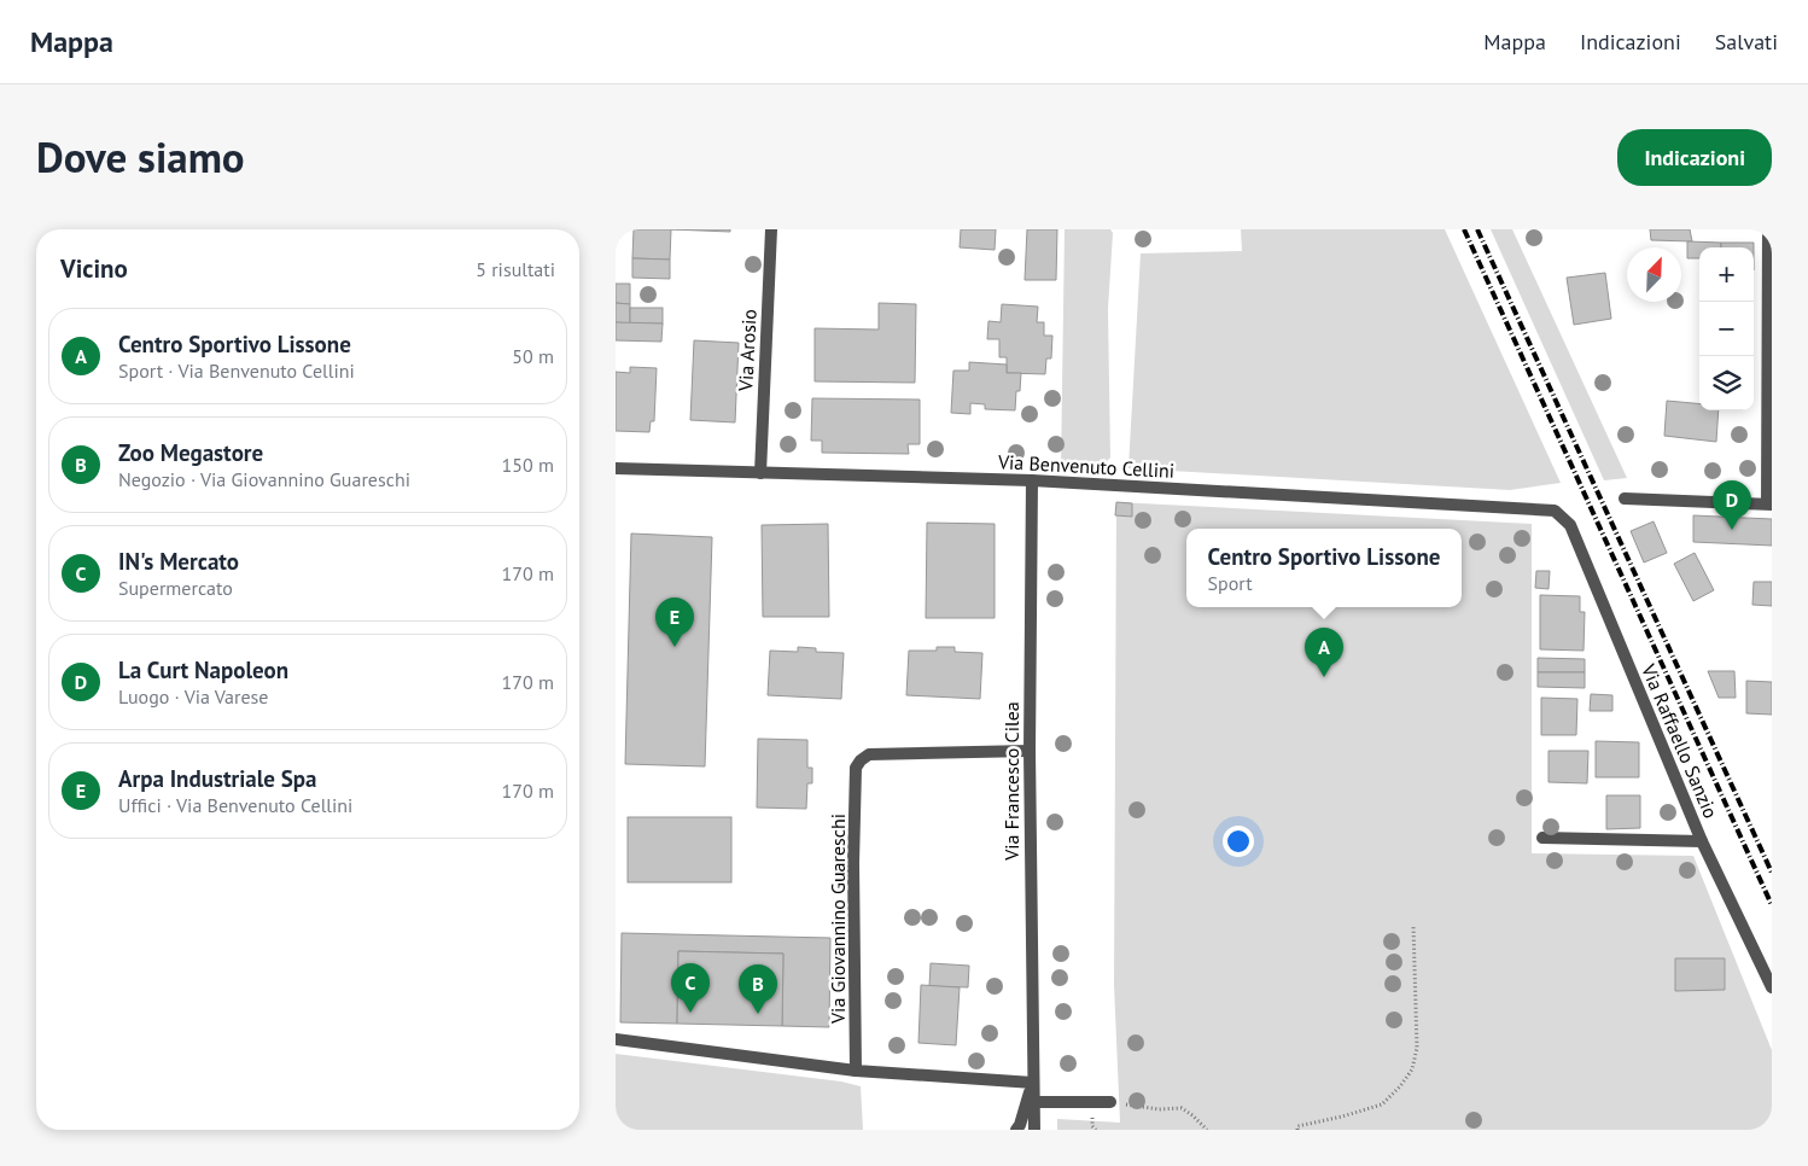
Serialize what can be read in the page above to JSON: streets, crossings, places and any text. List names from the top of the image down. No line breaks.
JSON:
{"streets":{"street":["Via Arosio","Via Benvenuto Cellini","Via Raffaello Sanzio","Via Francesco Cilea","Via Giovannino Guareschi"]},"crossings":[["Via Arosio","Via Benvenuto Cellini"],["Via Benvenuto Cellini","Via Raffaello Sanzio"],["Via Benvenuto Cellini","Via Francesco Cilea"],["Via Francesco Cilea","Via Giovannino Guareschi"]],"north":"top right","page":{"header":"Mappa","nav":["Mappa","Indicazioni","Salvati"],"title":"Dove siamo","buttons":"Indicazioni","heading":["Vicino","5 risultati"],"map_buttons":["+","−"],"list":[{"mark":"A","name":"Centro Sportivo Lissone","note":"Sport · Via Benvenuto Cellini","value":"50 m"},{"mark":"B","name":"Zoo Megastore","note":"Negozio · Via Giovannino Guareschi","value":"150 m"},{"mark":"C","name":"IN's Mercato","note":"Supermercato","value":"170 m"},{"mark":"D","name":"La Curt Napoleon","note":"Luogo · Via Varese","value":"170 m"},{"mark":"E","name":"Arpa Industriale Spa","note":"Uffici · Via Benvenuto Cellini","value":"170 m"}],"pins":["D","E","A","C","B"],"popup":["Centro Sportivo Lissone","Sport"]}}
